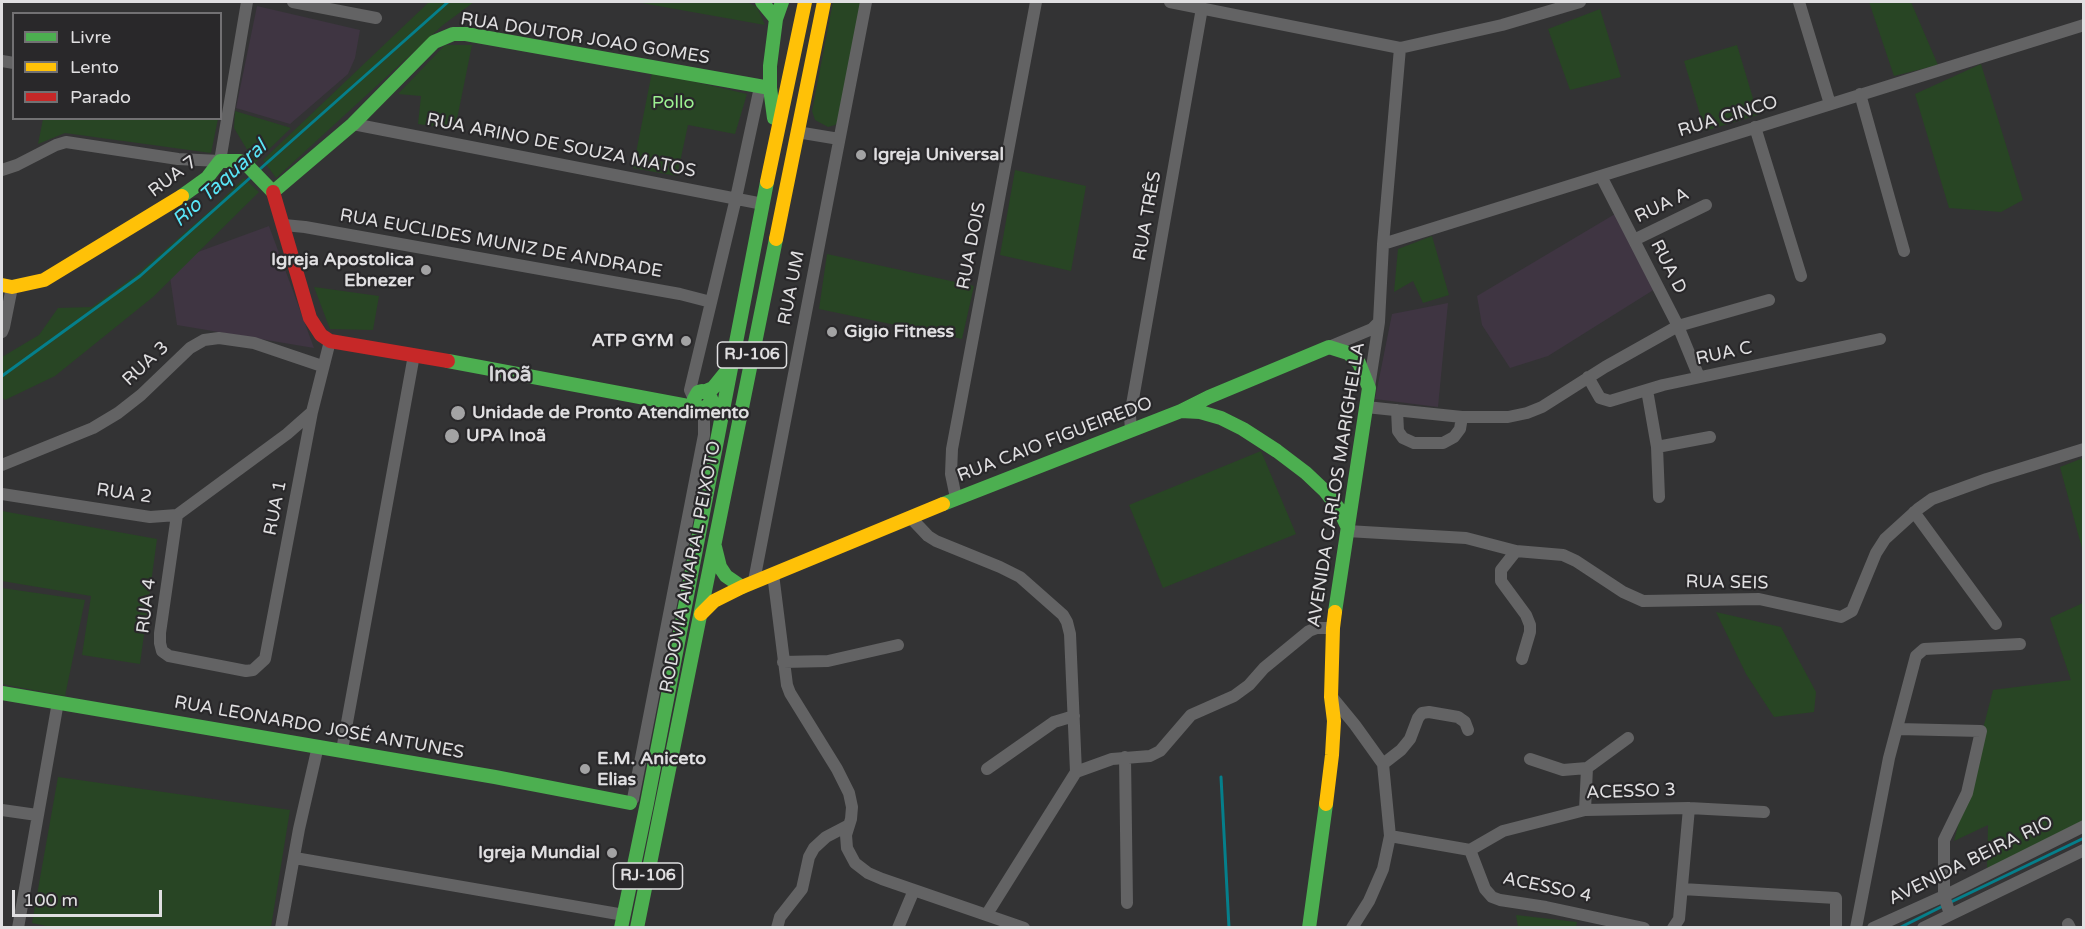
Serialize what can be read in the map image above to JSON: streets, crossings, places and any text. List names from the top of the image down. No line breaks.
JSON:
{"streets":{"main road":["RUA DOUTOR JOAO GOMES","RUA 7","RJ-106","RUA CAIO FIGUEIREDO","AVENIDA CARLOS MARIGHELLA","RODOVIA AMARAL PEIXOTO","RUA LEONARDO JOSÉ ANTUNES"],"street":["RUA CINCO","RUA ARINO DE SOUZA MATOS","RUA A","RUA TRÊS","RUA EUCLIDES MUNIZ DE ANDRADE","RUA DOIS","RUA D","RUA UM","RUA C","RUA 3","RUA 2","RUA 1","RUA SEIS","RUA 4","ACESSO 3","AVENIDA BEIRA RIO","ACESSO 4"]},"crossings":[["RUA DOUTOR JOAO GOMES","RUA ARINO DE SOUZA MATOS"],["RUA CINCO","RUA D"],["RUA CINCO","AVENIDA CARLOS MARIGHELLA"],["RUA ARINO DE SOUZA MATOS","RODOVIA AMARAL PEIXOTO"],["RUA A","RUA D"],["RUA TRÊS","RUA CAIO FIGUEIREDO"],["RUA DOIS","RUA CAIO FIGUEIREDO"],["RUA D","RUA C"],["RUA UM","RUA CAIO FIGUEIREDO"],["RUA 3","RUA 1"],["RUA CAIO FIGUEIREDO","AVENIDA CARLOS MARIGHELLA"],["RUA CAIO FIGUEIREDO","RODOVIA AMARAL PEIXOTO"],["AVENIDA CARLOS MARIGHELLA","RUA SEIS"],["RUA 2","RUA 1"],["RUA 2","RUA 4"],["RUA 1","RUA 4"],["ACESSO 3","ACESSO 4"]],"districts":["Inoã"],"water":["Rio Taquaral"],"parks":["Pollo"],"places":["Igreja Universal","Igreja Apostolica Ebnezer","Gigio Fitness","ATP GYM","Unidade de Pronto Atendimento","UPA Inoã","E.M. Aniceto Elias","Igreja Mundial"],"legend":["Livre","Lento","Parado"],"scale_bar":"100 m"}
